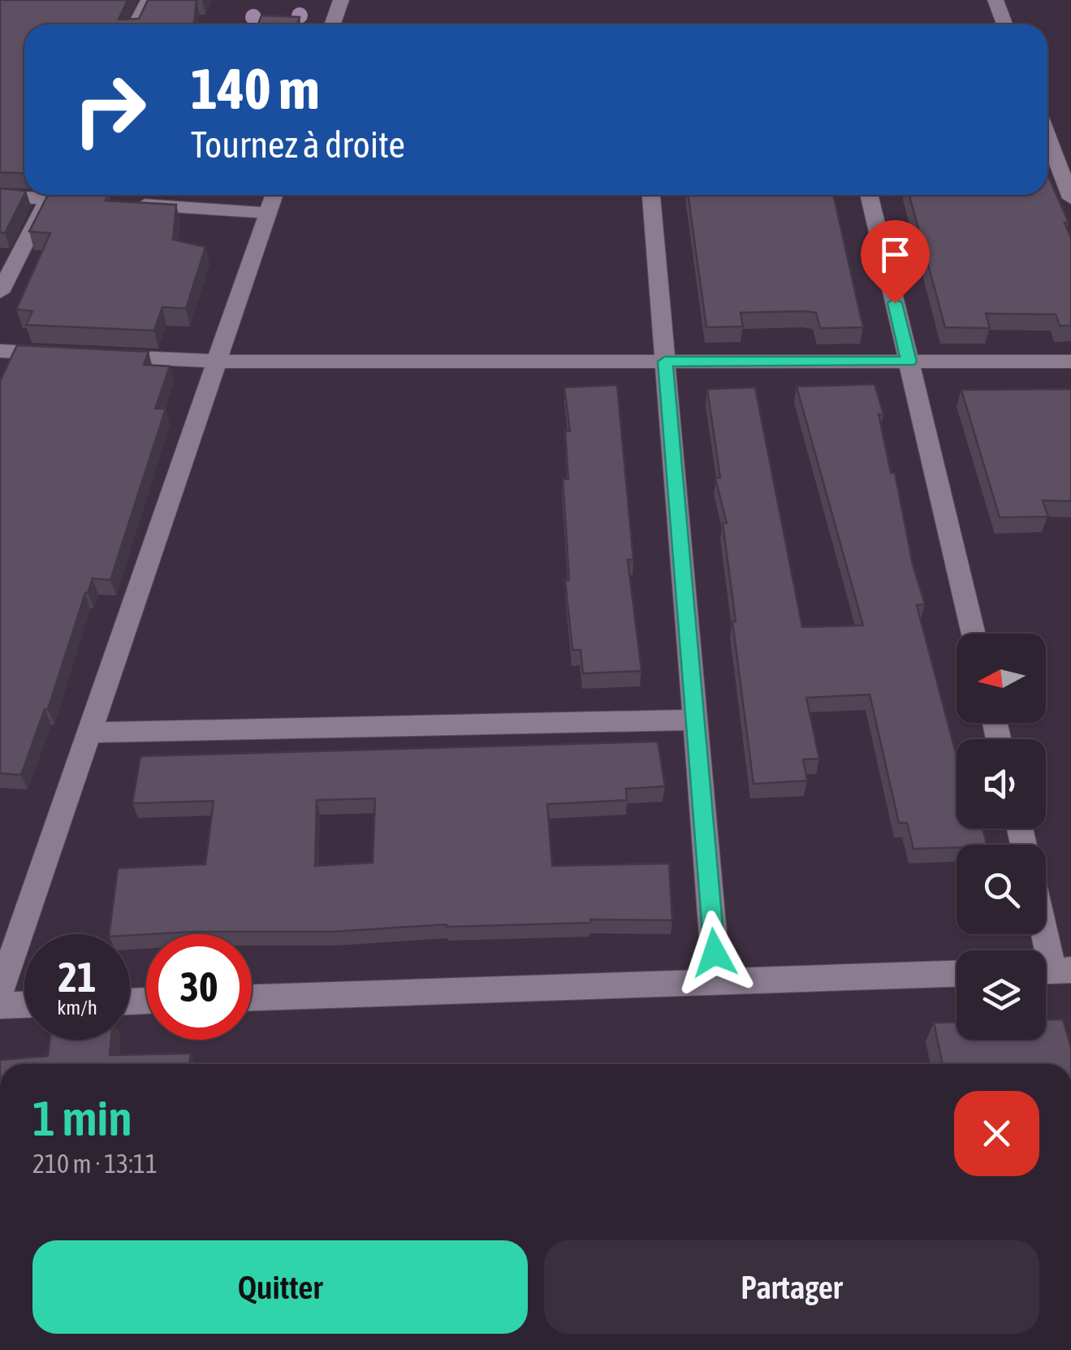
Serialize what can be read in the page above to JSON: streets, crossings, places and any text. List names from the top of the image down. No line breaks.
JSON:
{"north":"left","page":{"turn":["140 m","Tournez à droite"],"speed":"21 km/h","limit":"30","heading":["1 min","210 m · 13:11"],"buttons":["Quitter","Partager"]}}
